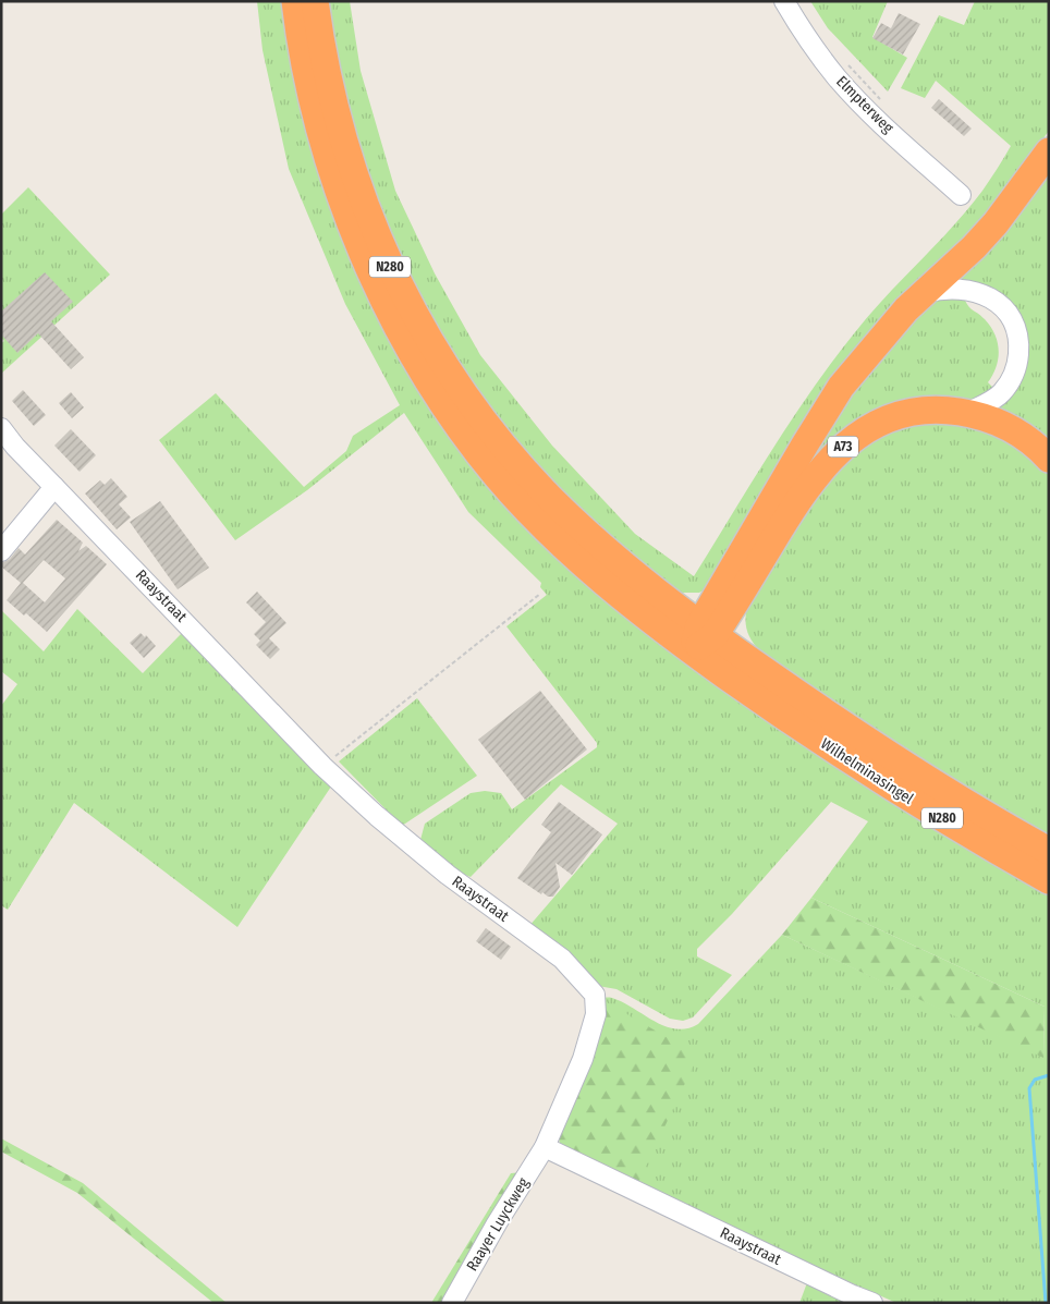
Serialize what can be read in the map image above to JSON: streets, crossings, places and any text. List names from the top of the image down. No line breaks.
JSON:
{"streets":{"highway":["N280","A73","Wilhelminasingel"],"street":["Elmpterweg","Raaystraat","Raayer Luyckweg"]},"crossings":[["N280","A73"],["N280","Wilhelminasingel"],["A73","Wilhelminasingel"],["Raaystraat","Raayer Luyckweg"]]}
